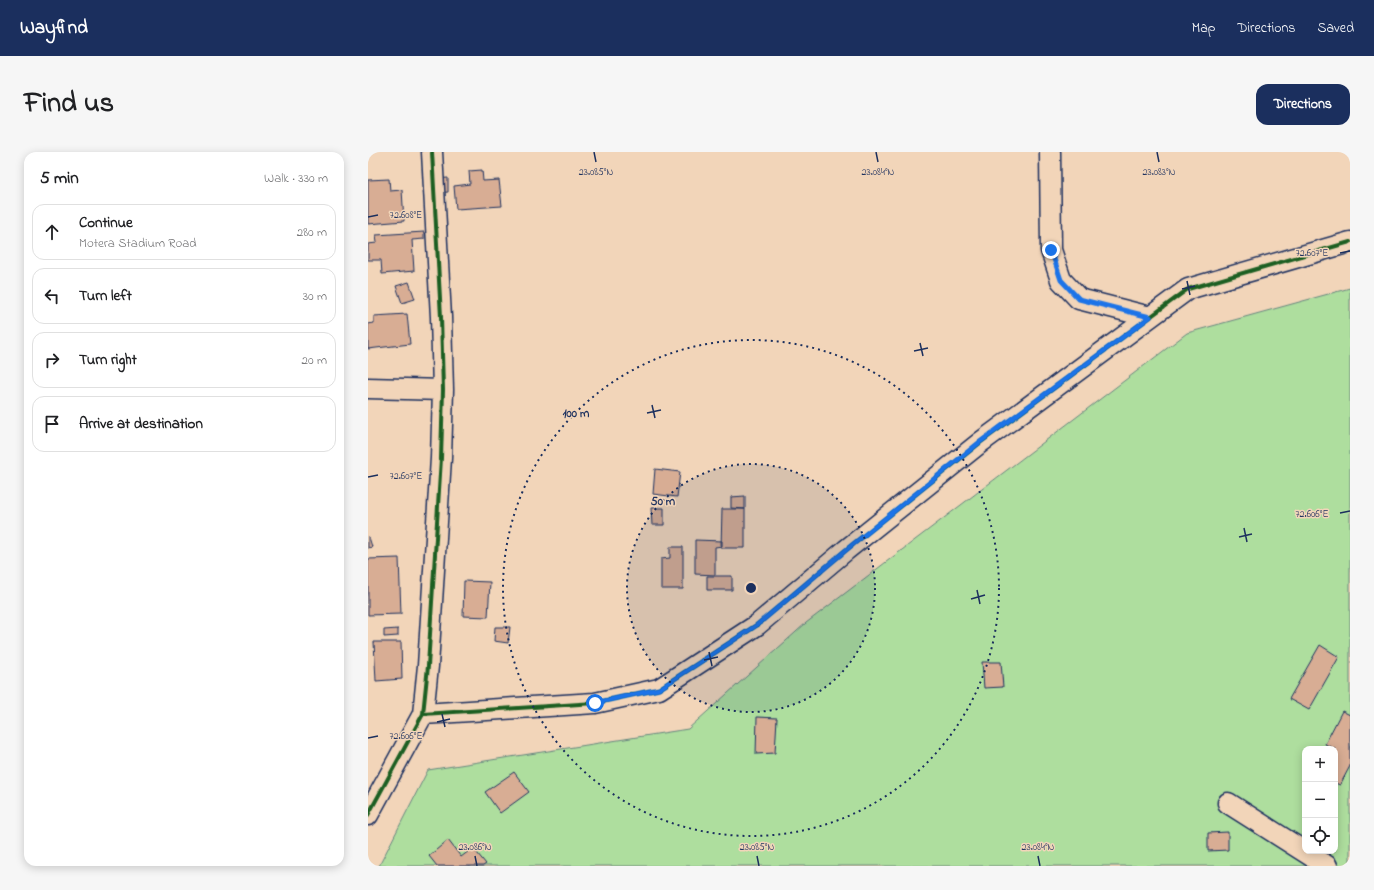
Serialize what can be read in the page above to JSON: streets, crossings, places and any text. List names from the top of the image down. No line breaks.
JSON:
{"page":{"header":"Wayfind","nav":["Map","Directions","Saved"],"title":"Find us","buttons":"Directions","heading":["5 min","Walk · 330 m"],"list":[["Continue","Motera Stadium Road","280 m"],["Turn left","30 m"],["Turn right","20 m"],"Arrive at destination"],"map_buttons":["+","−"]},"coordinates":["23.085°N","23.084°N","23.083°N","72.608°E","72.607°E","72.606°E","23.086°N"],"rings":["100 m","50 m"]}
